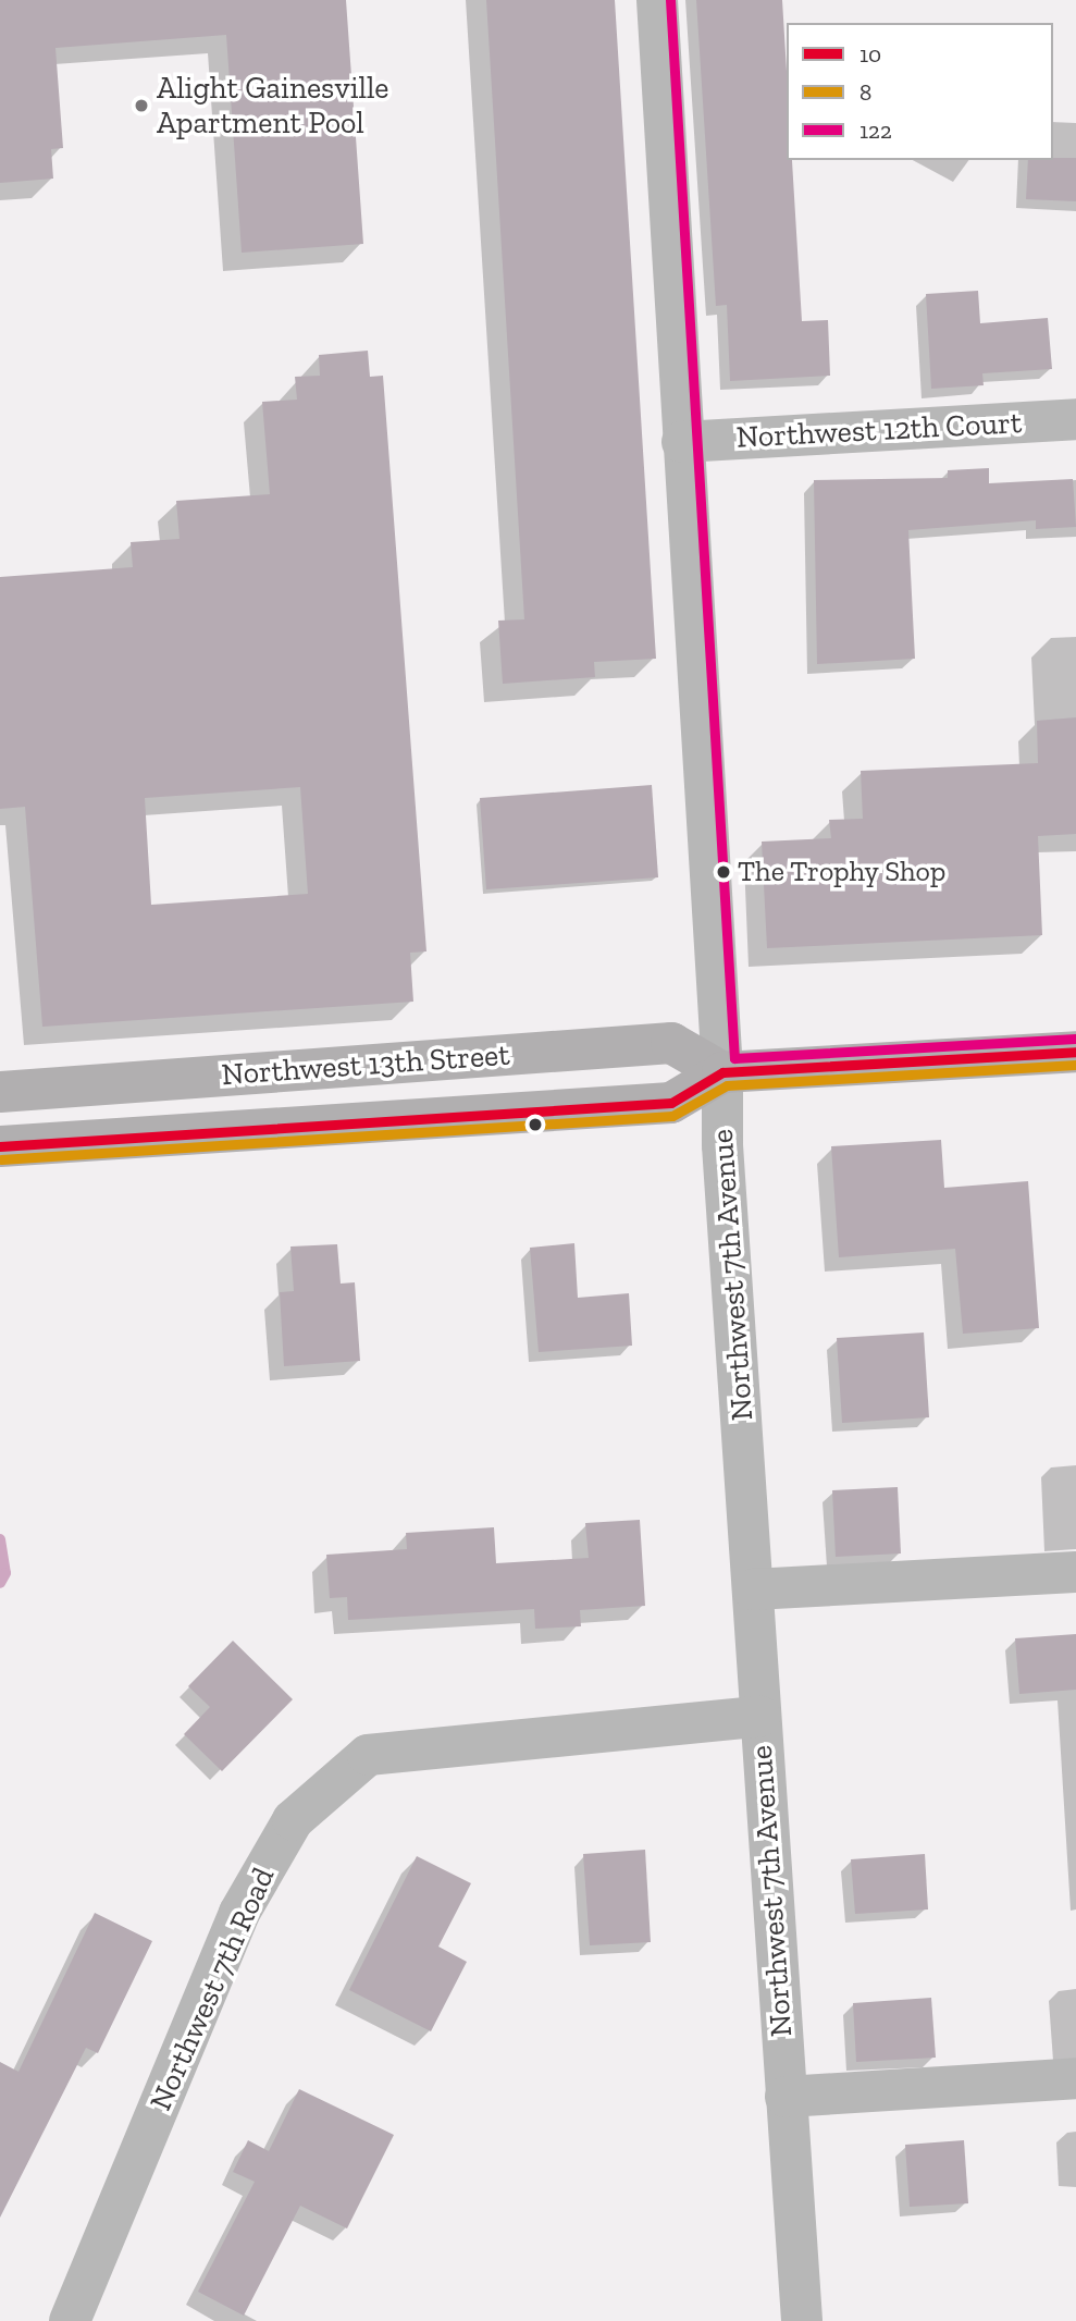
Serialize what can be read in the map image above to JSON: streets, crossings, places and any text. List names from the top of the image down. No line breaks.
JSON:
{"streets":{"main road":["Northwest 13th Street"],"street":["Northwest 12th Court","Northwest 7th Avenue","Northwest 7th Road"]},"crossings":[["Northwest 12th Court","Northwest 7th Avenue"],["Northwest 13th Street","Northwest 7th Avenue"],["Northwest 7th Avenue","Northwest 7th Road"]],"places":["Alight Gainesville Apartment Pool","The Trophy Shop"],"lines":["transit line 122","transit line 10","transit line 8"],"legend":["10","8","122"]}
